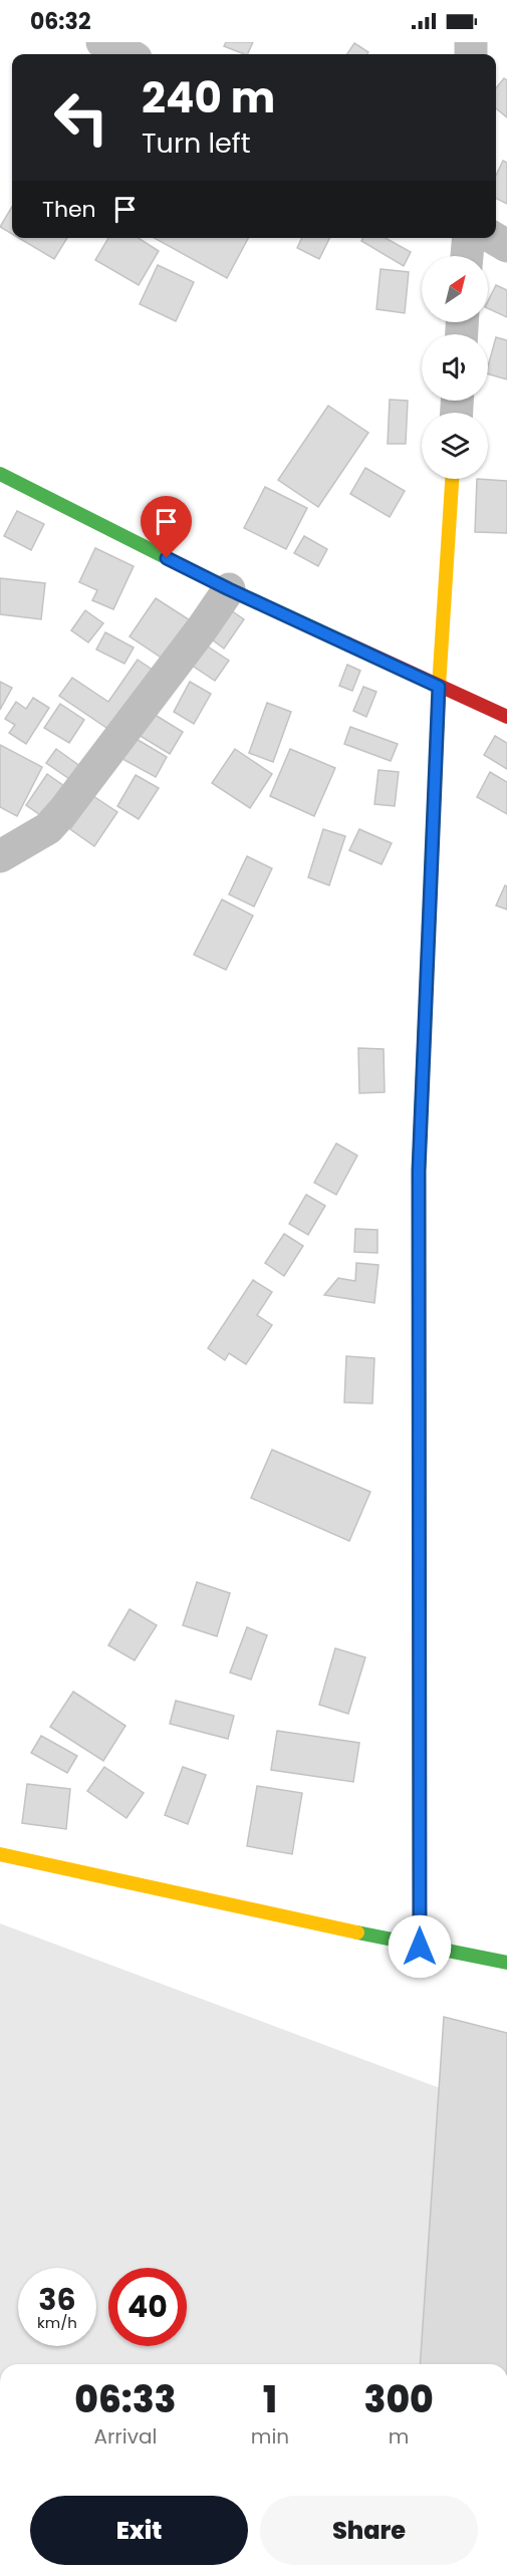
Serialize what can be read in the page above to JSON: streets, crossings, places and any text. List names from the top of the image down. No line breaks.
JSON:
{"north":"top right","page":{"status":"06:32","turn":["240 m","Turn left"],"then":"Then","speed":"36 km/h","limit":"40","eta":["06:33","Arrival","1","min","300","m"],"buttons":["Exit","Share"]}}
